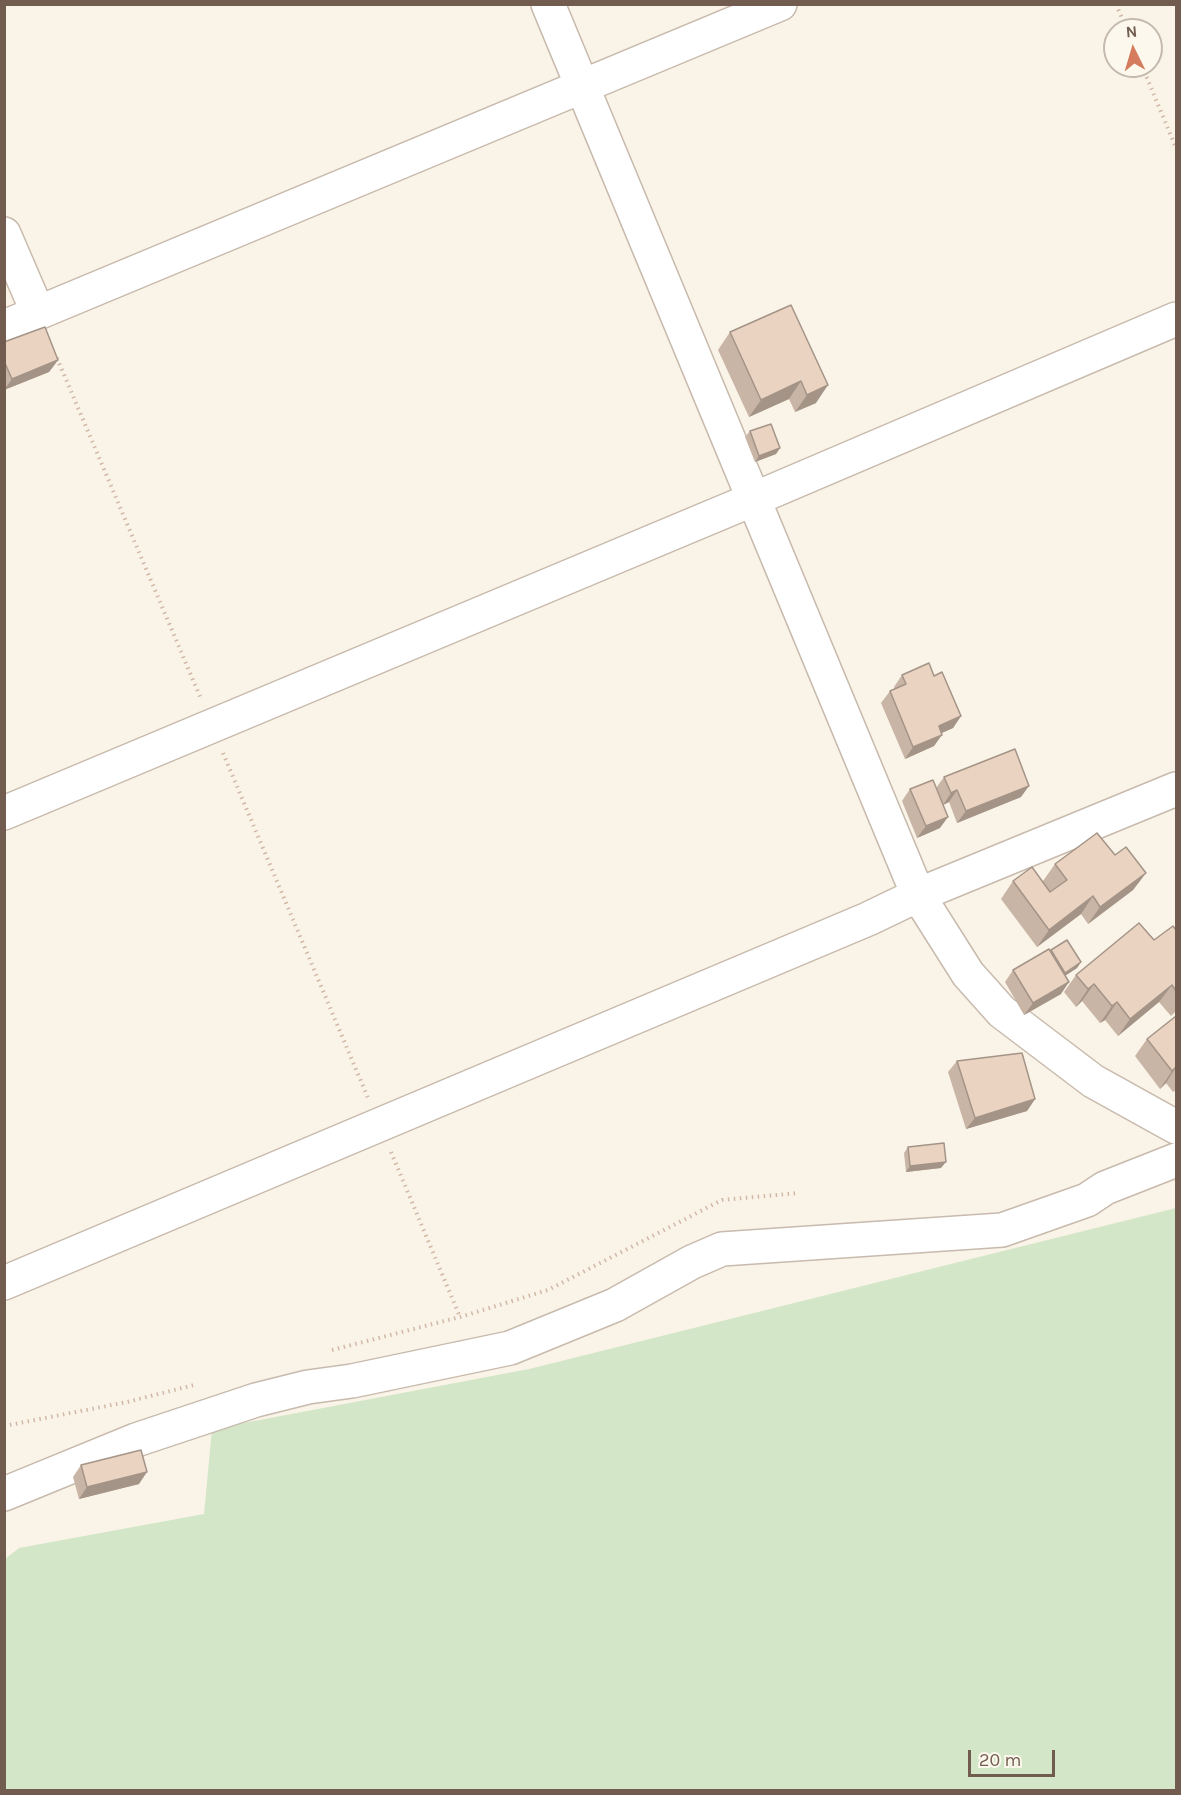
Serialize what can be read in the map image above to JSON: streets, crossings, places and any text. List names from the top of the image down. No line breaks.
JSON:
{"scale_bar":"20 m","north":"top"}
